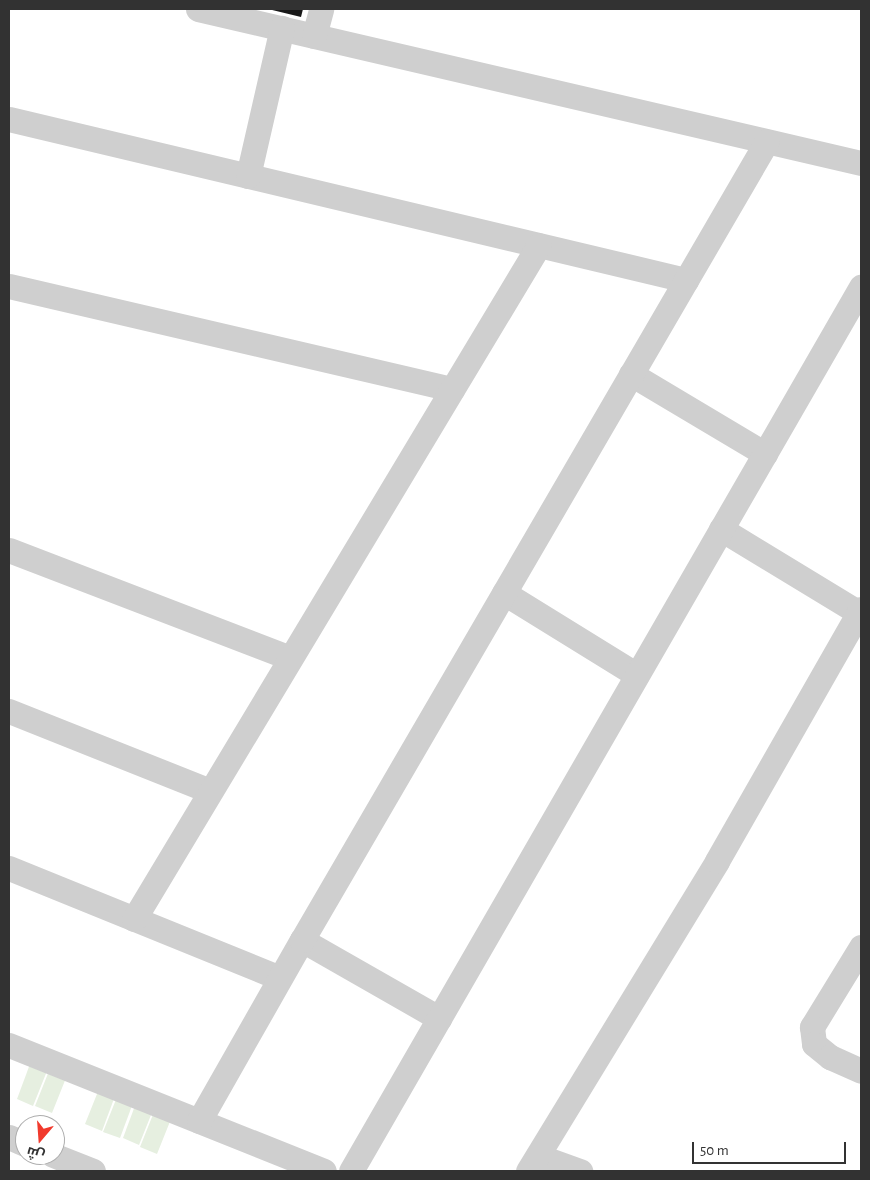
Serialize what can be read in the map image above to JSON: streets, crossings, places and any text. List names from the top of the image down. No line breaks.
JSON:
{"scale_bar":"50 m","north":"bottom"}
